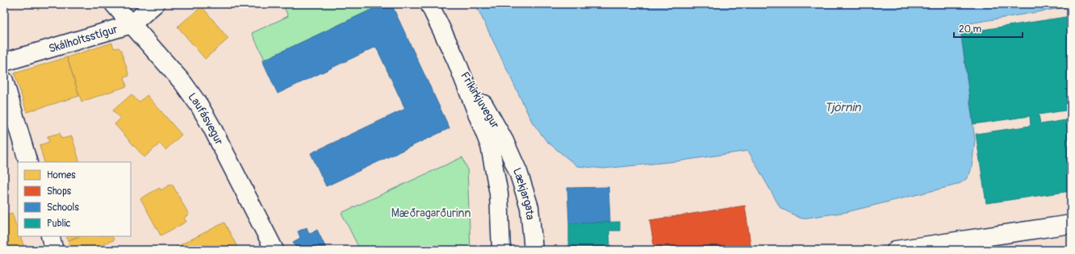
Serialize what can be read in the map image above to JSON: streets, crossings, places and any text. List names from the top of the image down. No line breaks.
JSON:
{"streets":{"street":["Skálholtsstígur","Fríkirkjuvegur","Laufásvegur","Lækjargata"]},"crossings":[["Skálholtsstígur","Laufásvegur"],["Fríkirkjuvegur","Lækjargata"]],"water":["Tjörnin"],"parks":["Mæðragarðurinn"],"legend":["Homes","Shops","Schools","Public"],"scale_bar":"20 m"}
